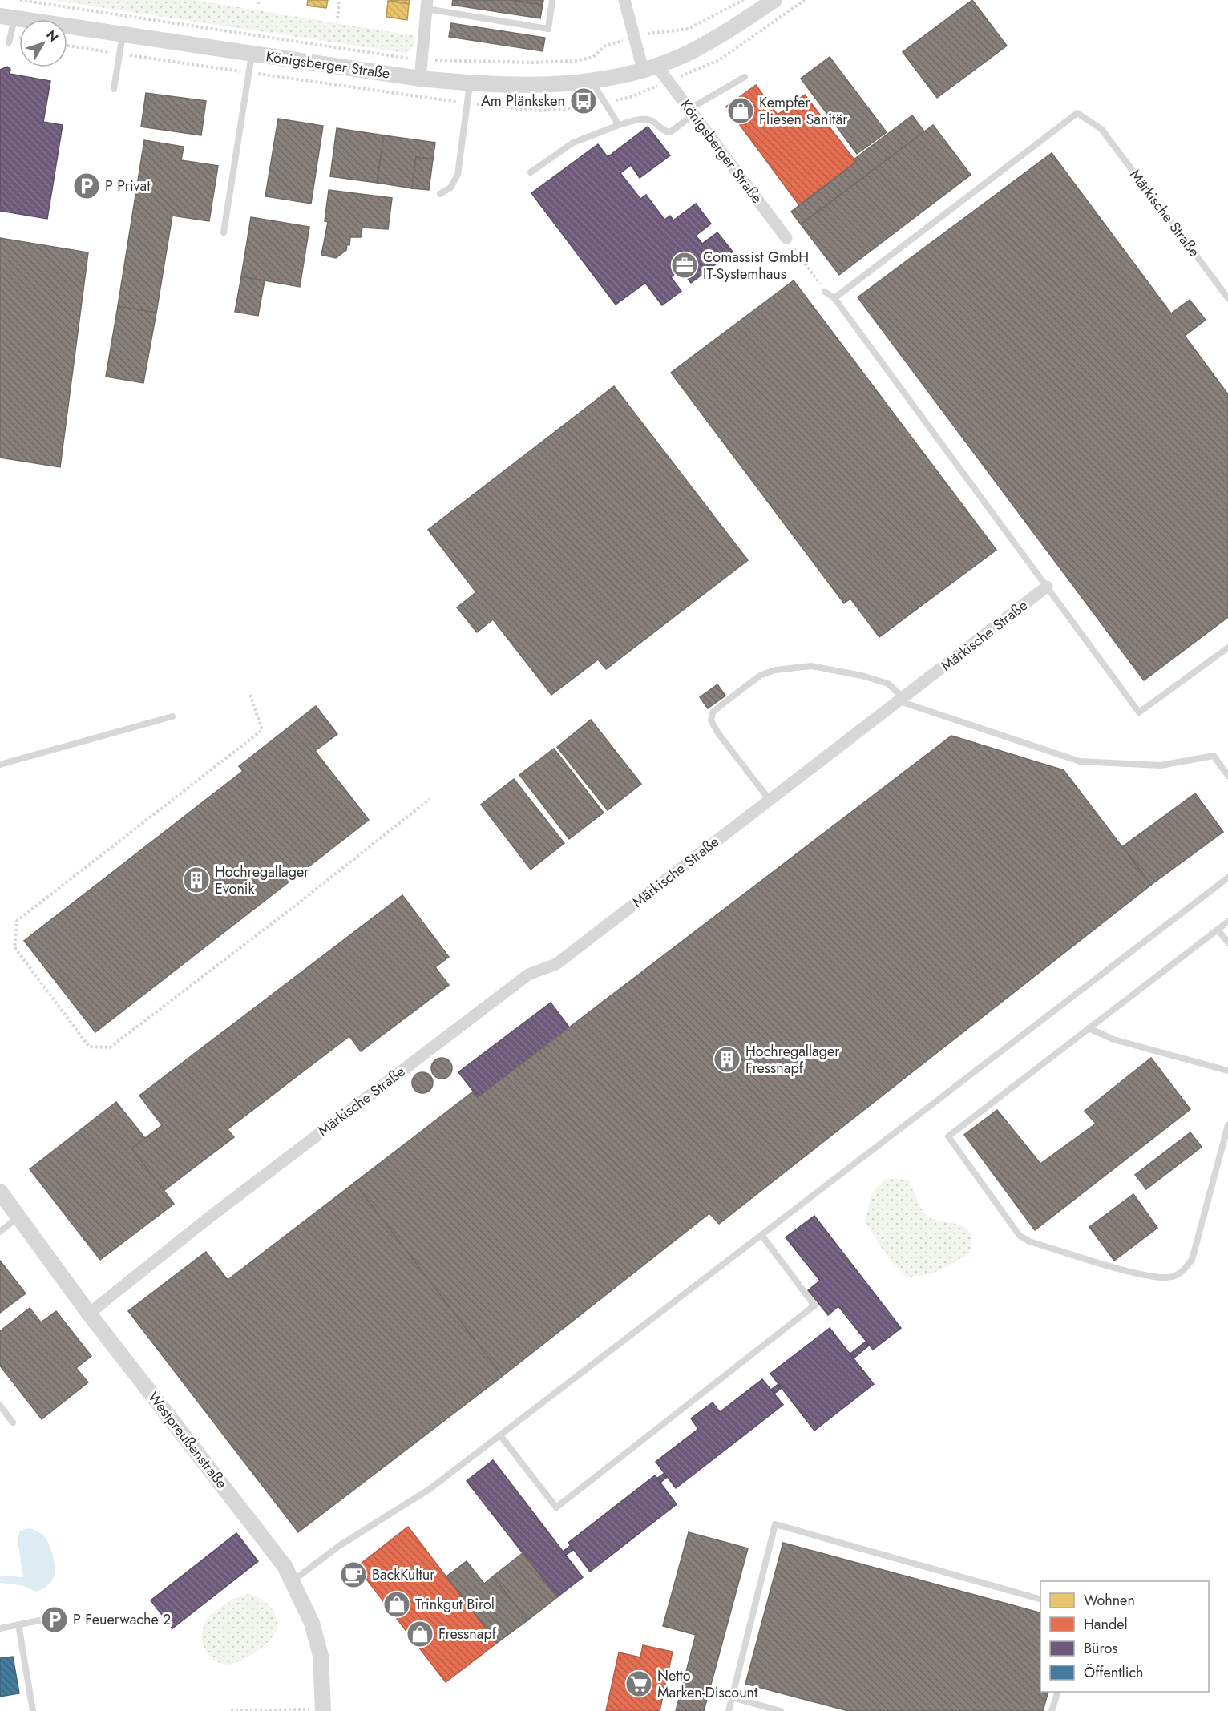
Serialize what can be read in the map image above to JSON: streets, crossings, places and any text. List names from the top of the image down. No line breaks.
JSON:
{"streets":{"street":["Königsberger Straße","Märkische Straße","Westpreußenstraße"]},"crossings":[["Märkische Straße","Westpreußenstraße"]],"places":{"bus stop":["Am Plänksken"],"shop":["Kempfer Fliesen Sanitär","Trinkgut Birol","Fressnapf"],"parking":["P Privat","P Feuerwache 2"],"office":["Comassist GmbH IT-Systemhaus"],"building":["Hochregallager Evonik","Hochregallager Fressnapf"],"cafe":["BackKultur"],"supermarket":["Netto Marken-Discount"]},"legend":["Wohnen","Handel","Büros","Öffentlich"],"north":"top right"}
